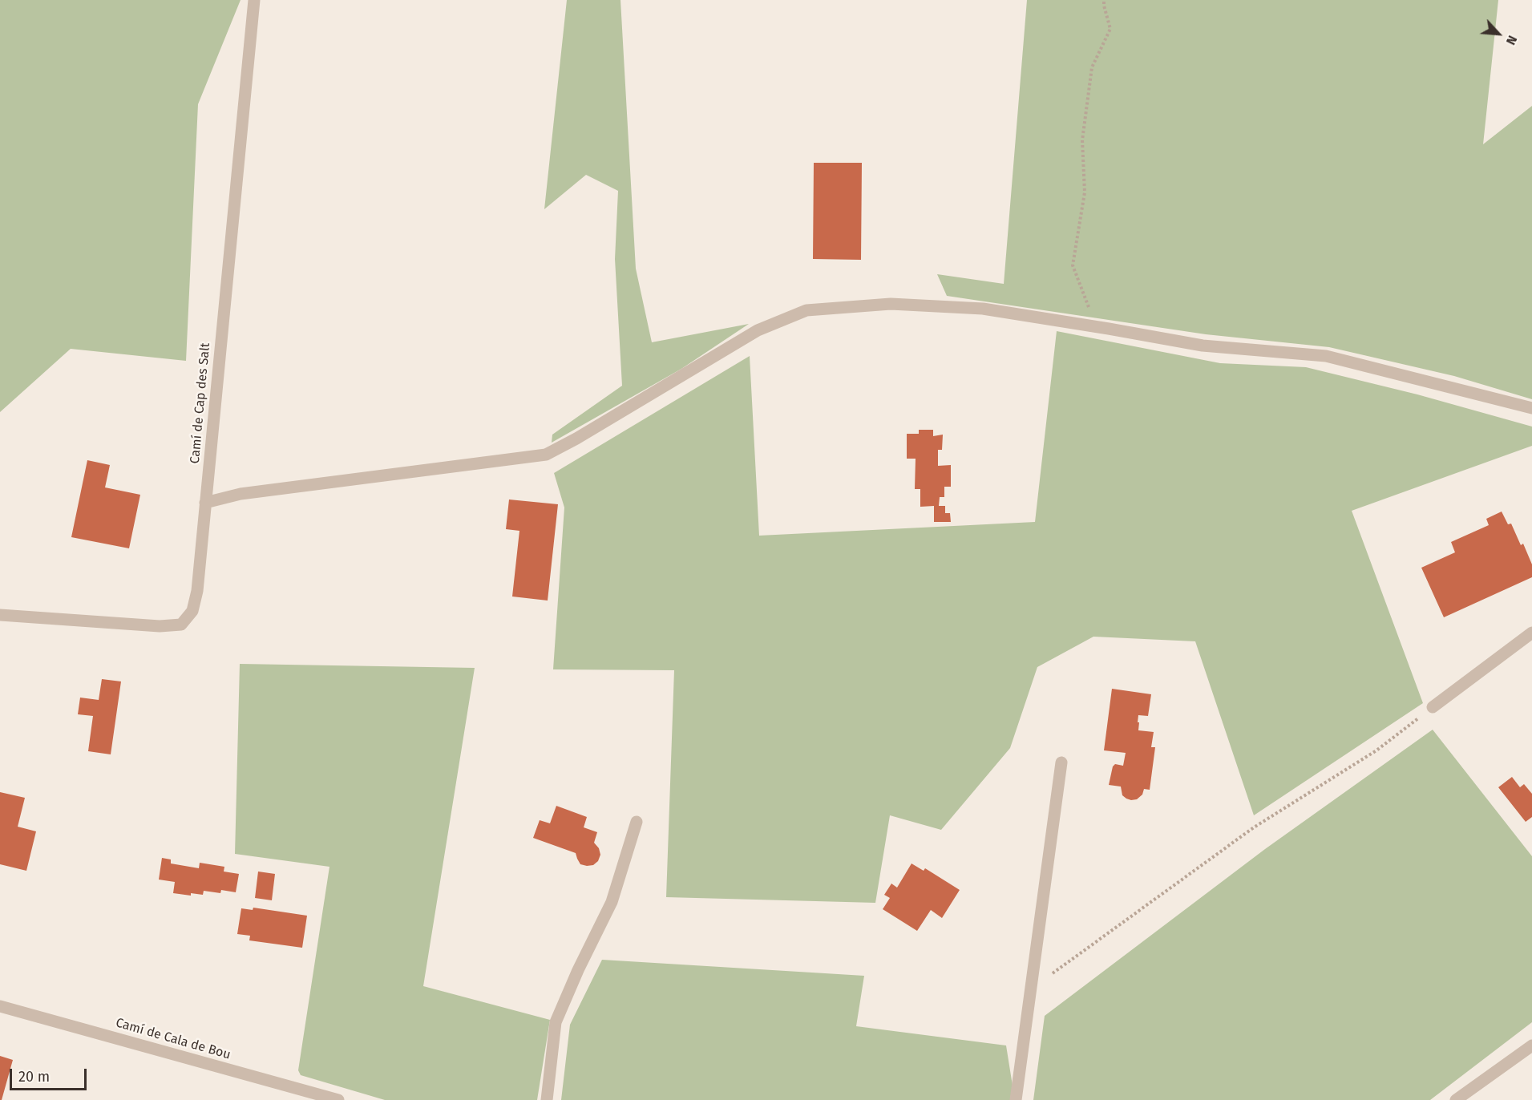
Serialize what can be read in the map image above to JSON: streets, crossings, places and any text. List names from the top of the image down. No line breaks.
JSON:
{"streets":{"street":["Camí de Cap des Salt","Camí de Cala de Bou"]},"scale_bar":"20 m","north":"bottom right"}
